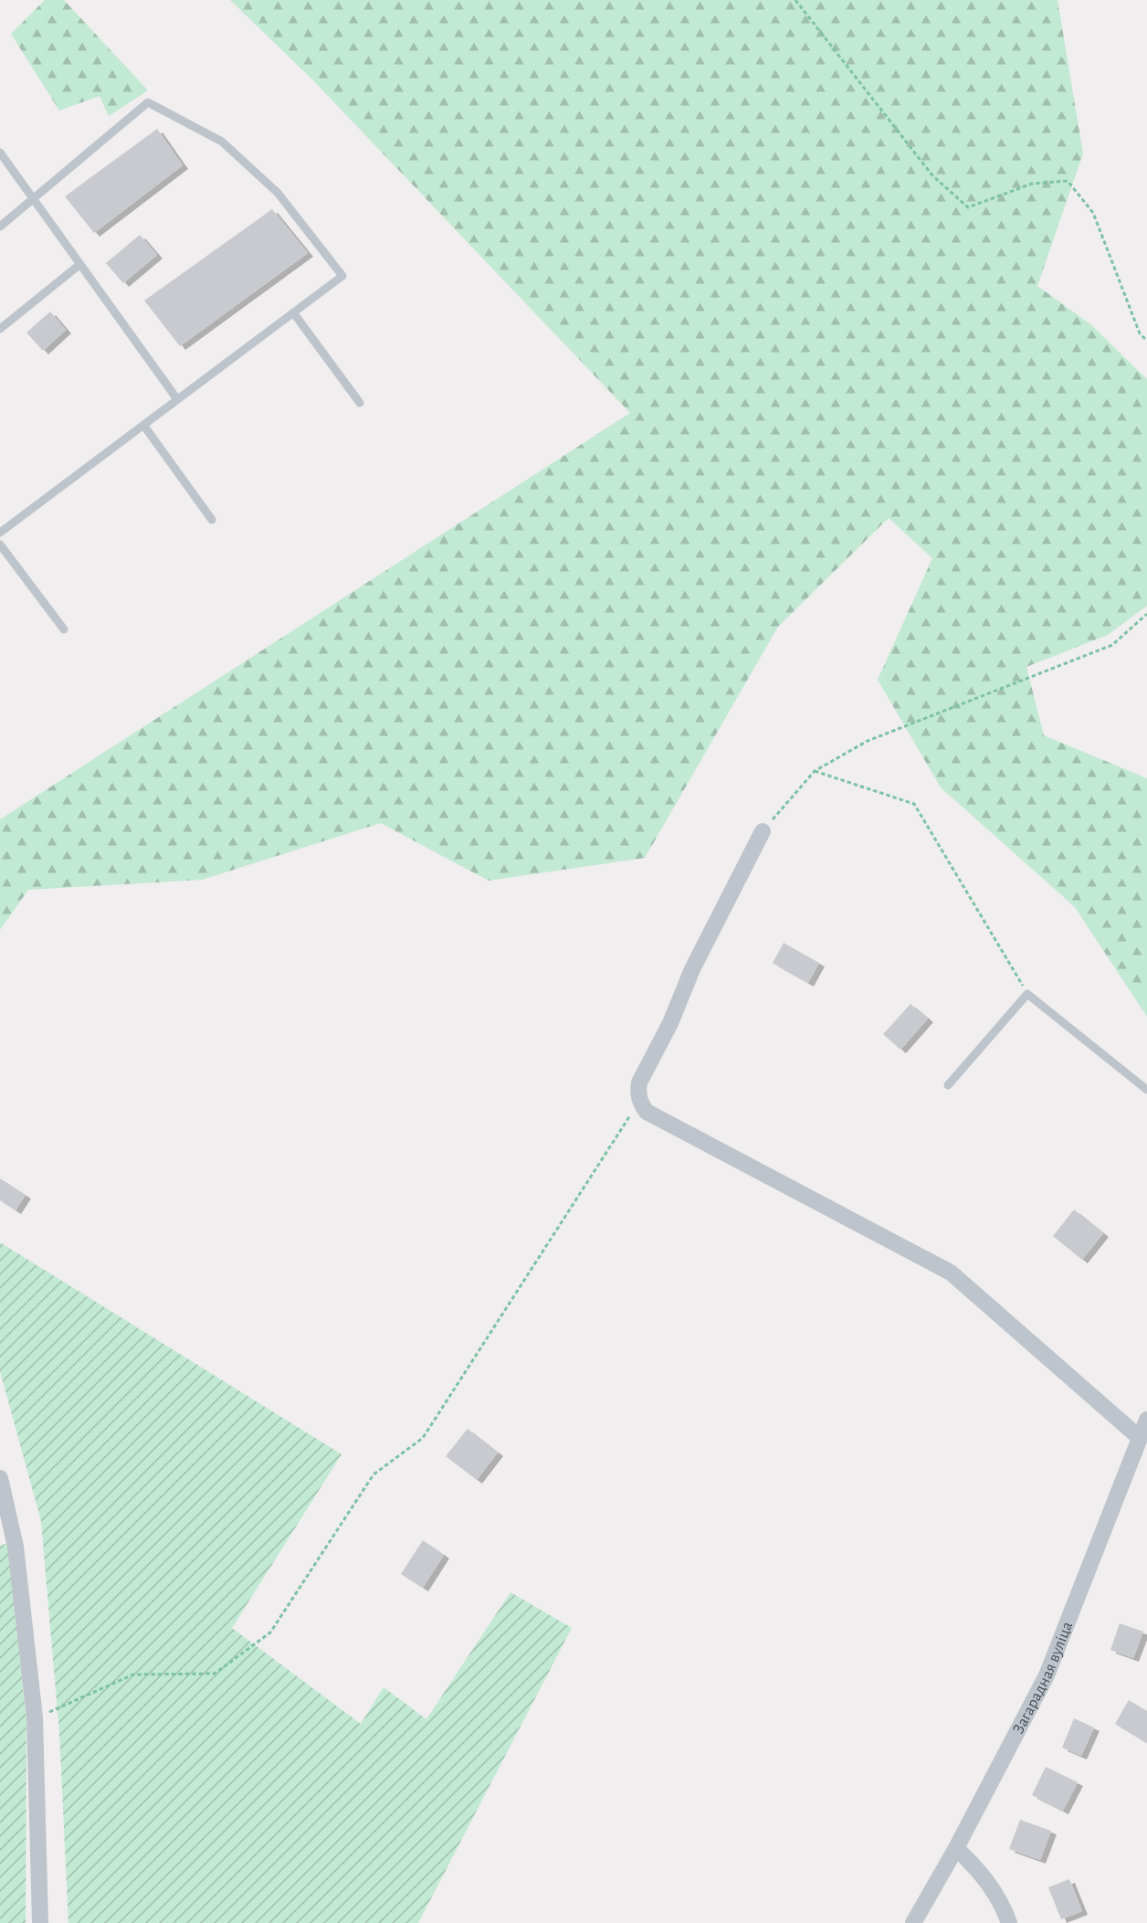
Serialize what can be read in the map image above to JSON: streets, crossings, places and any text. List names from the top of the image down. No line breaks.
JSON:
{"streets":{"street":["Загарадная вуліца"]}}
